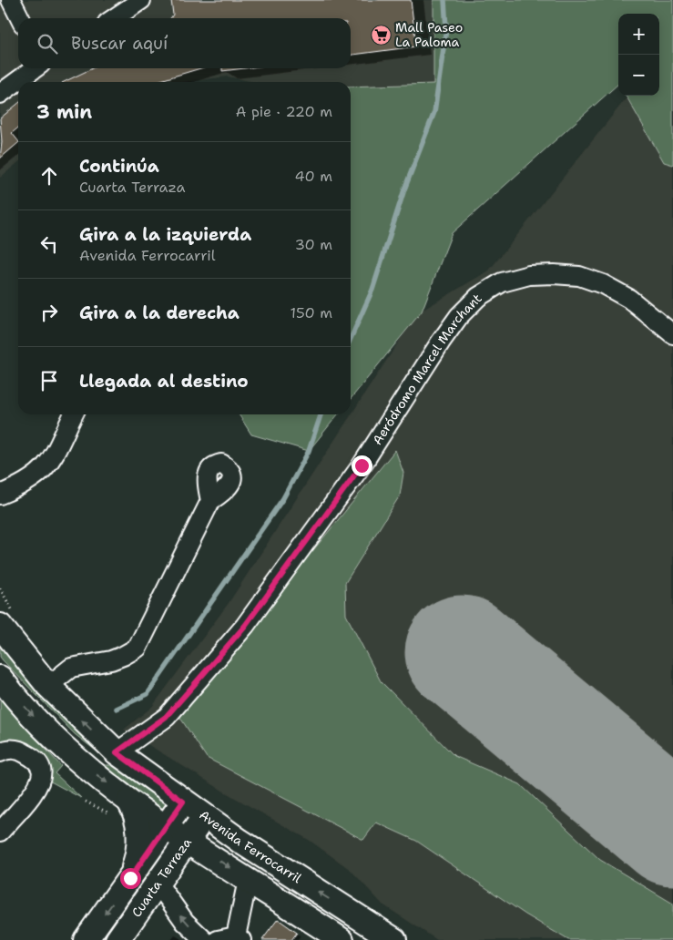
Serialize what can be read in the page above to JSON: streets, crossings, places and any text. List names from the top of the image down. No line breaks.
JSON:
{"streets":{"main road":["Avenida Ferrocarril","Cuarta Terraza"],"street":["Aeródromo Marcel Marchant"]},"crossings":[["Aeródromo Marcel Marchant","Avenida Ferrocarril"],["Avenida Ferrocarril","Cuarta Terraza"]],"places":{"supermarket":["Mall Paseo La Paloma"]},"page":{"map_buttons":["+","−"],"search":"Buscar aquí","heading":["3 min","A pie · 220 m"],"list":[["Continúa","Cuarta Terraza","40 m"],["Gira a la izquierda","Avenida Ferrocarril","30 m"],["Gira a la derecha","150 m"],"Llegada al destino"]}}
